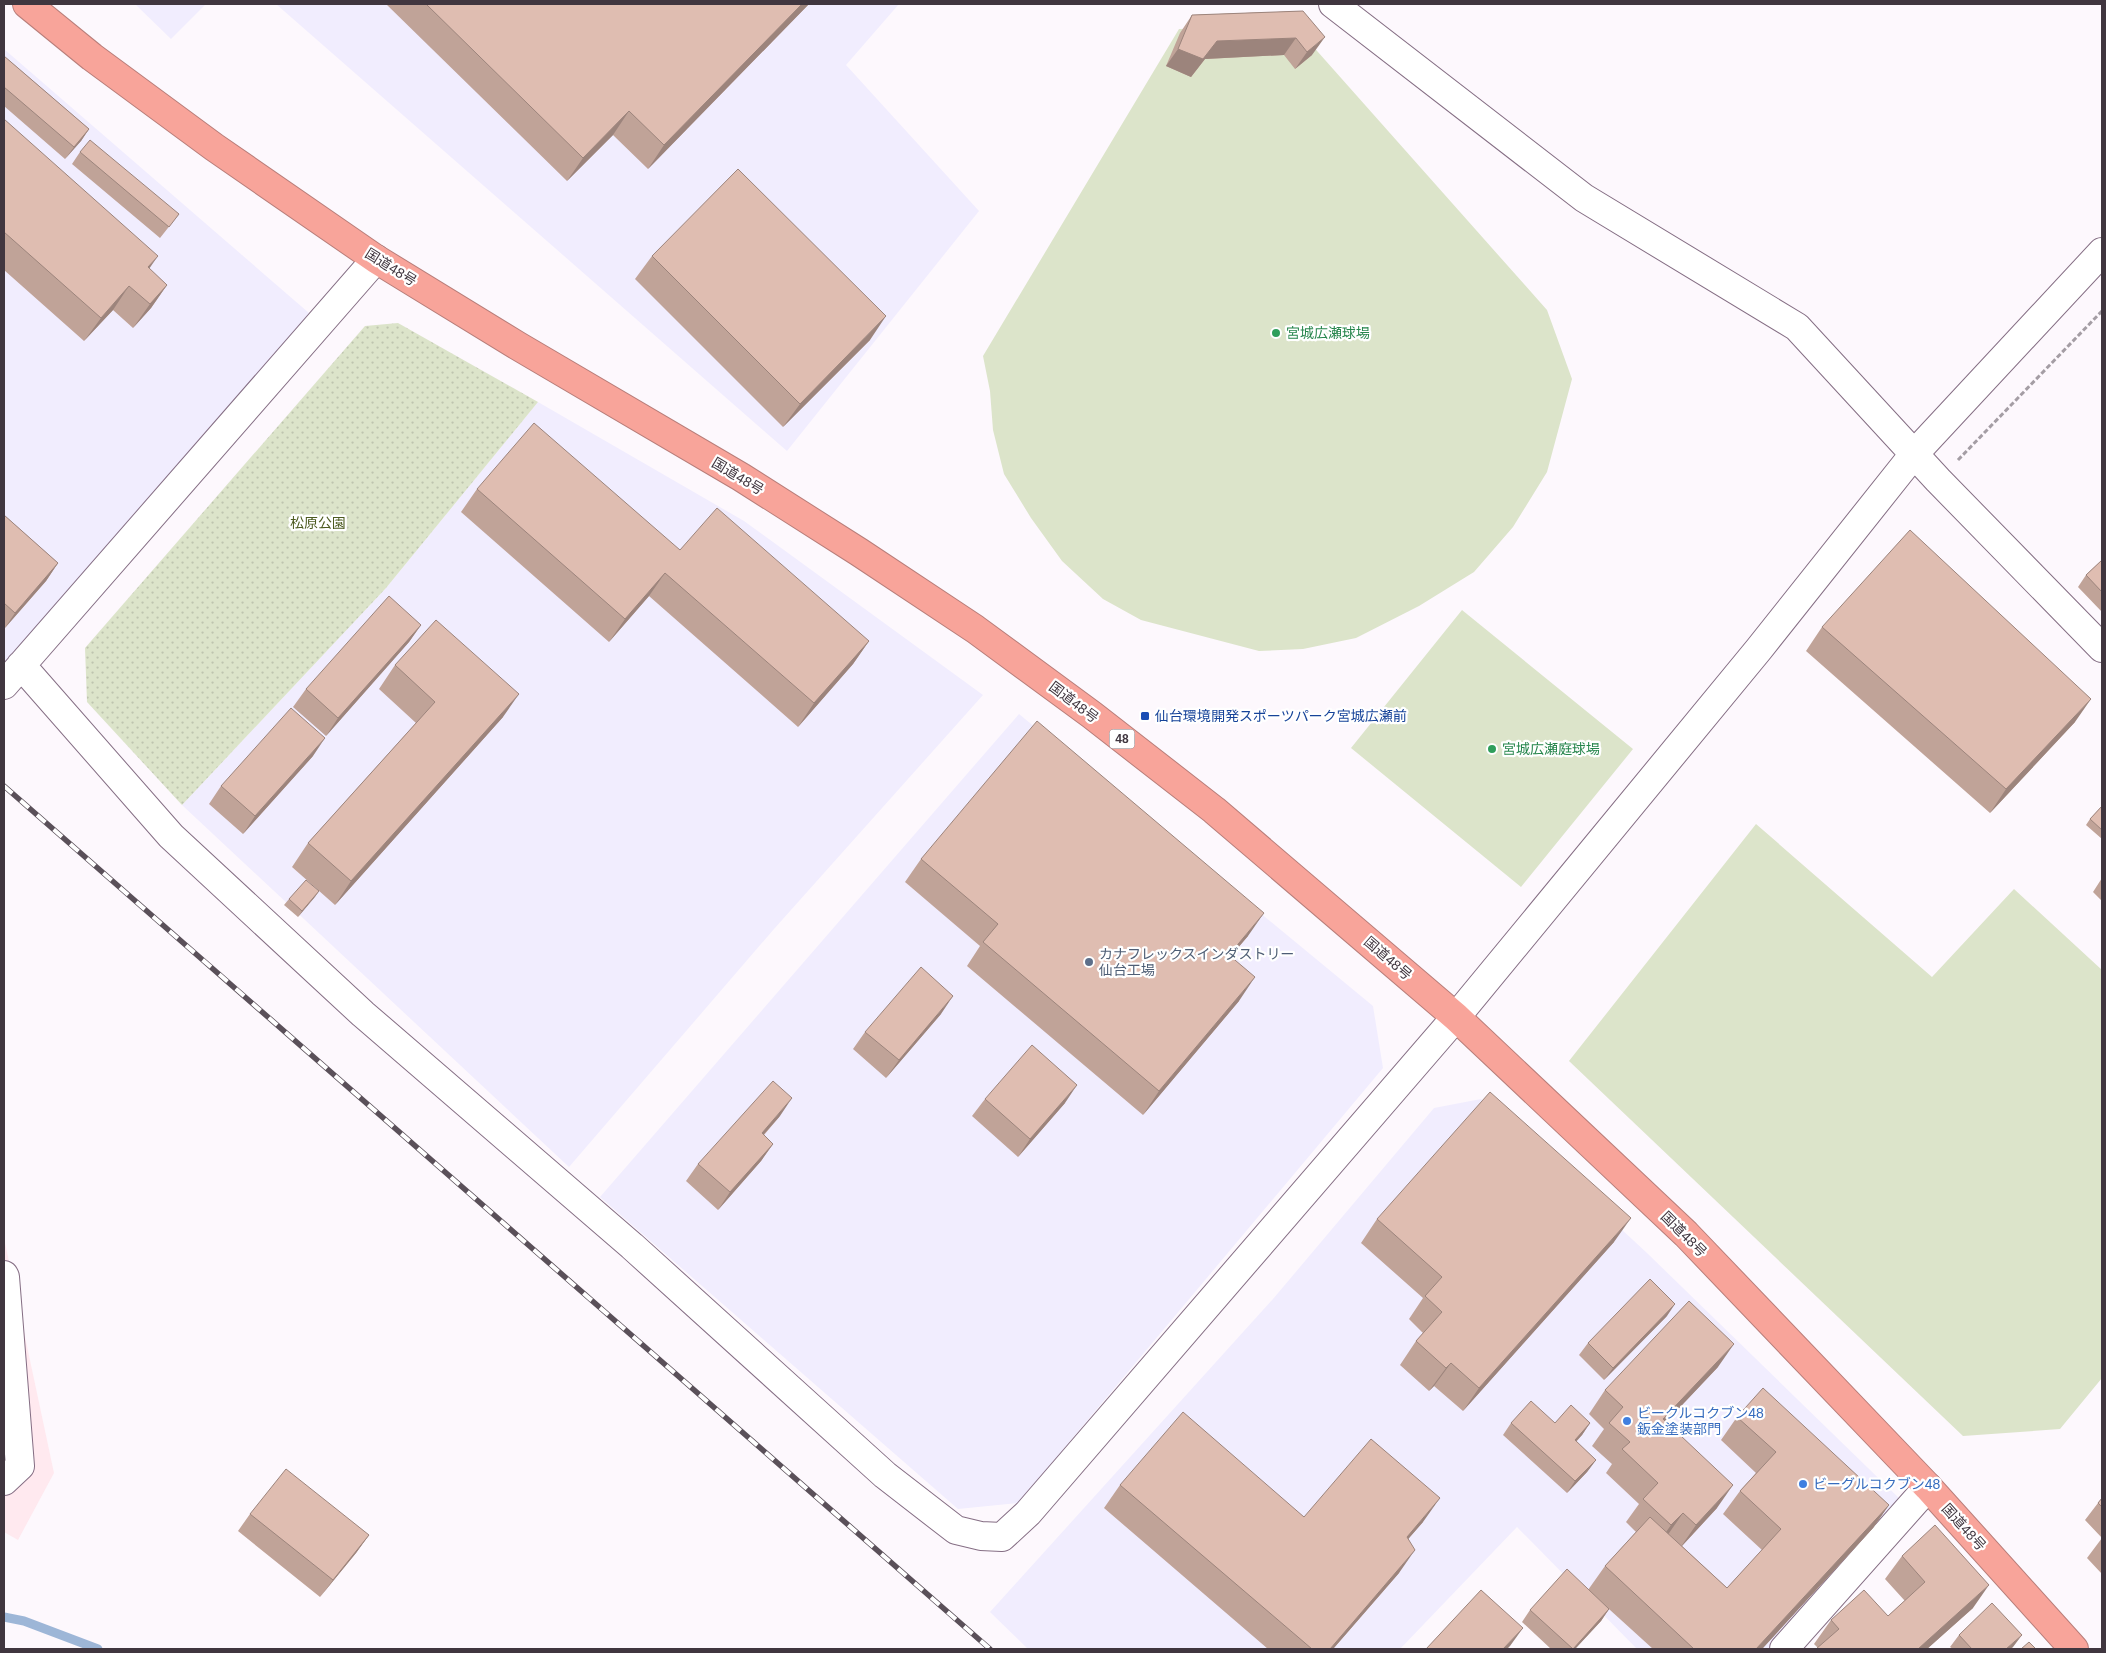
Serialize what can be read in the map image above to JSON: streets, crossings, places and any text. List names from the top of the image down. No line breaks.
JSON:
{"streets":{"highway":["国道48号","48"]},"parks":["松原公園"],"places":{"other":["宮城広瀬球場","宮城広瀬庭球場","カナフレックスインダストリー 仙台工場","ビークルコクブン48 鈑金塗装部門","ビーグルコクブン48"],"transit":["仙台環境開発スポーツパーク宮城広瀬前"]}}
